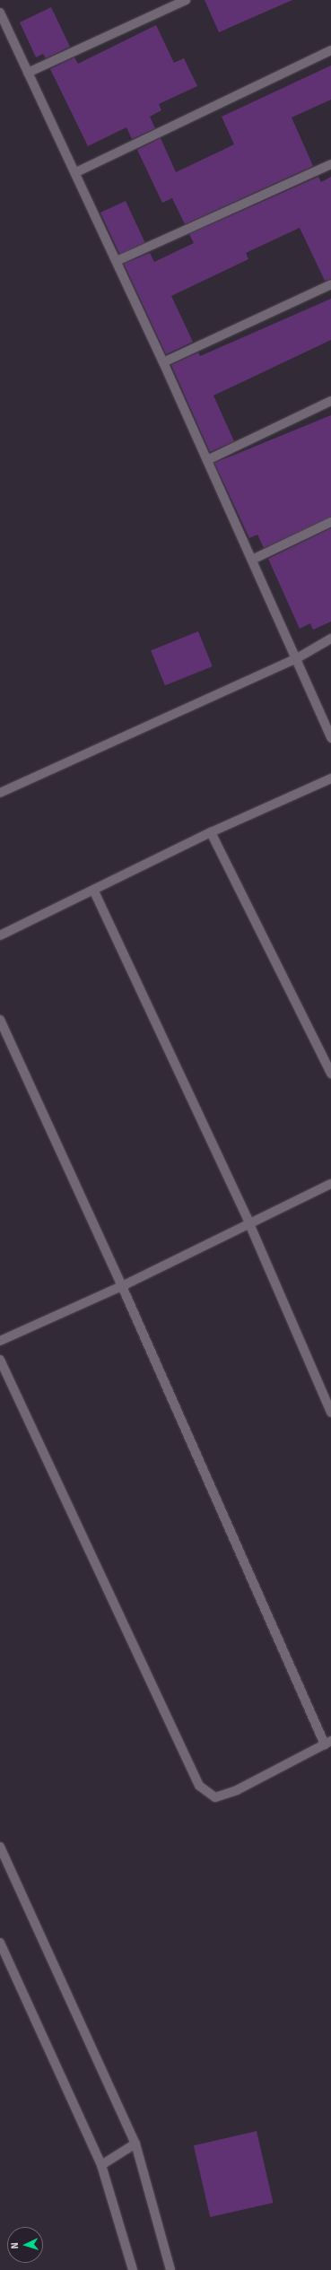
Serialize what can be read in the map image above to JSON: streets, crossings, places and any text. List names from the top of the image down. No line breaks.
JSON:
{"north":"left"}
